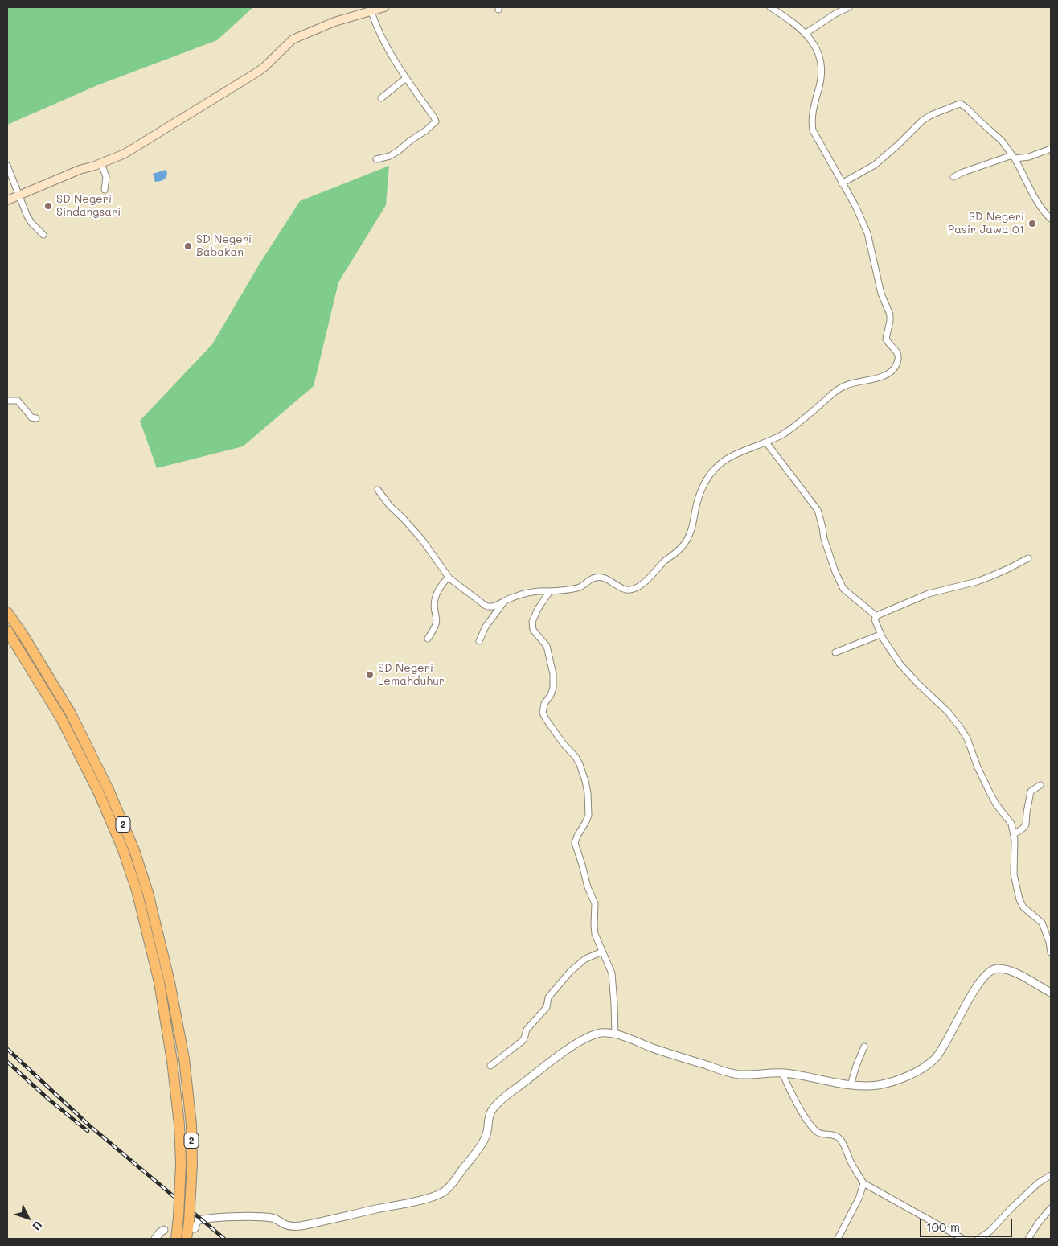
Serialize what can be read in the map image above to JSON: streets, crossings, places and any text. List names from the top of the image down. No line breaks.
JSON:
{"streets":{"highway":["2"]},"places":["SD Negeri Sindangsari","SD Negeri Pasir Jawa 01","SD Negeri Babakan","SD Negeri Lemahduhur"],"scale_bar":"100 m","north":"bottom right"}
